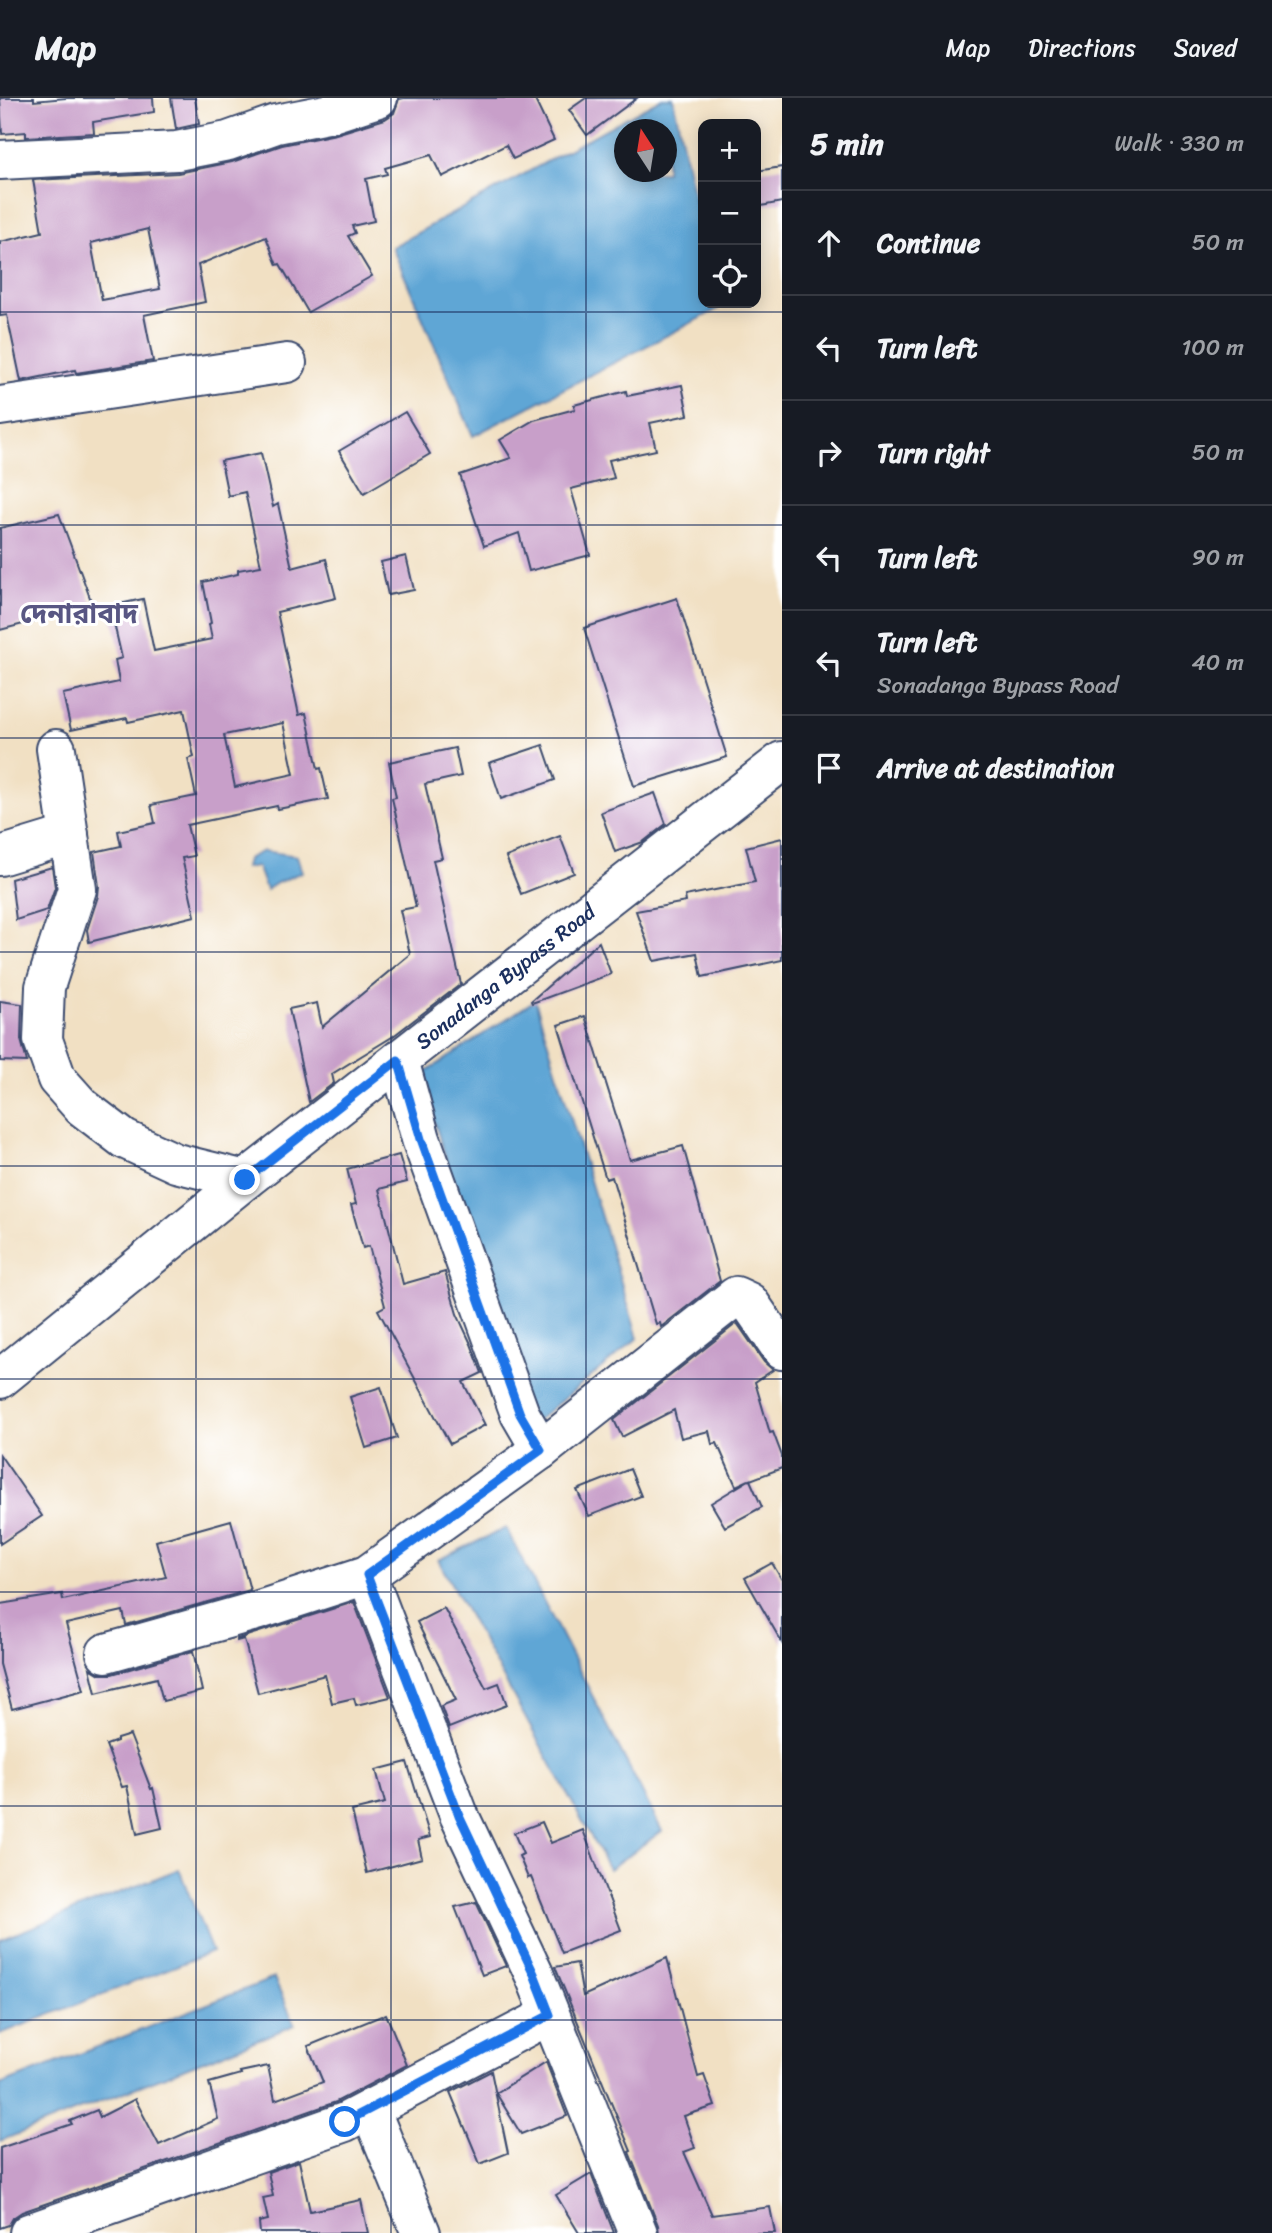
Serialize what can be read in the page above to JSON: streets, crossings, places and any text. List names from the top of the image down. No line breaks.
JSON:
{"streets":{"street":["Sonadanga Bypass Road"]},"districts":["দেনারাবাদ"],"north":"top","page":{"header":"Map","nav":["Map","Directions","Saved"],"heading":["5 min","Walk · 330 m"],"map_buttons":["+","−"],"list":[["Continue","50 m"],["Turn left","100 m"],["Turn right","50 m"],["Turn left","90 m"],["Turn left","Sonadanga Bypass Road","40 m"],"Arrive at destination"]}}
